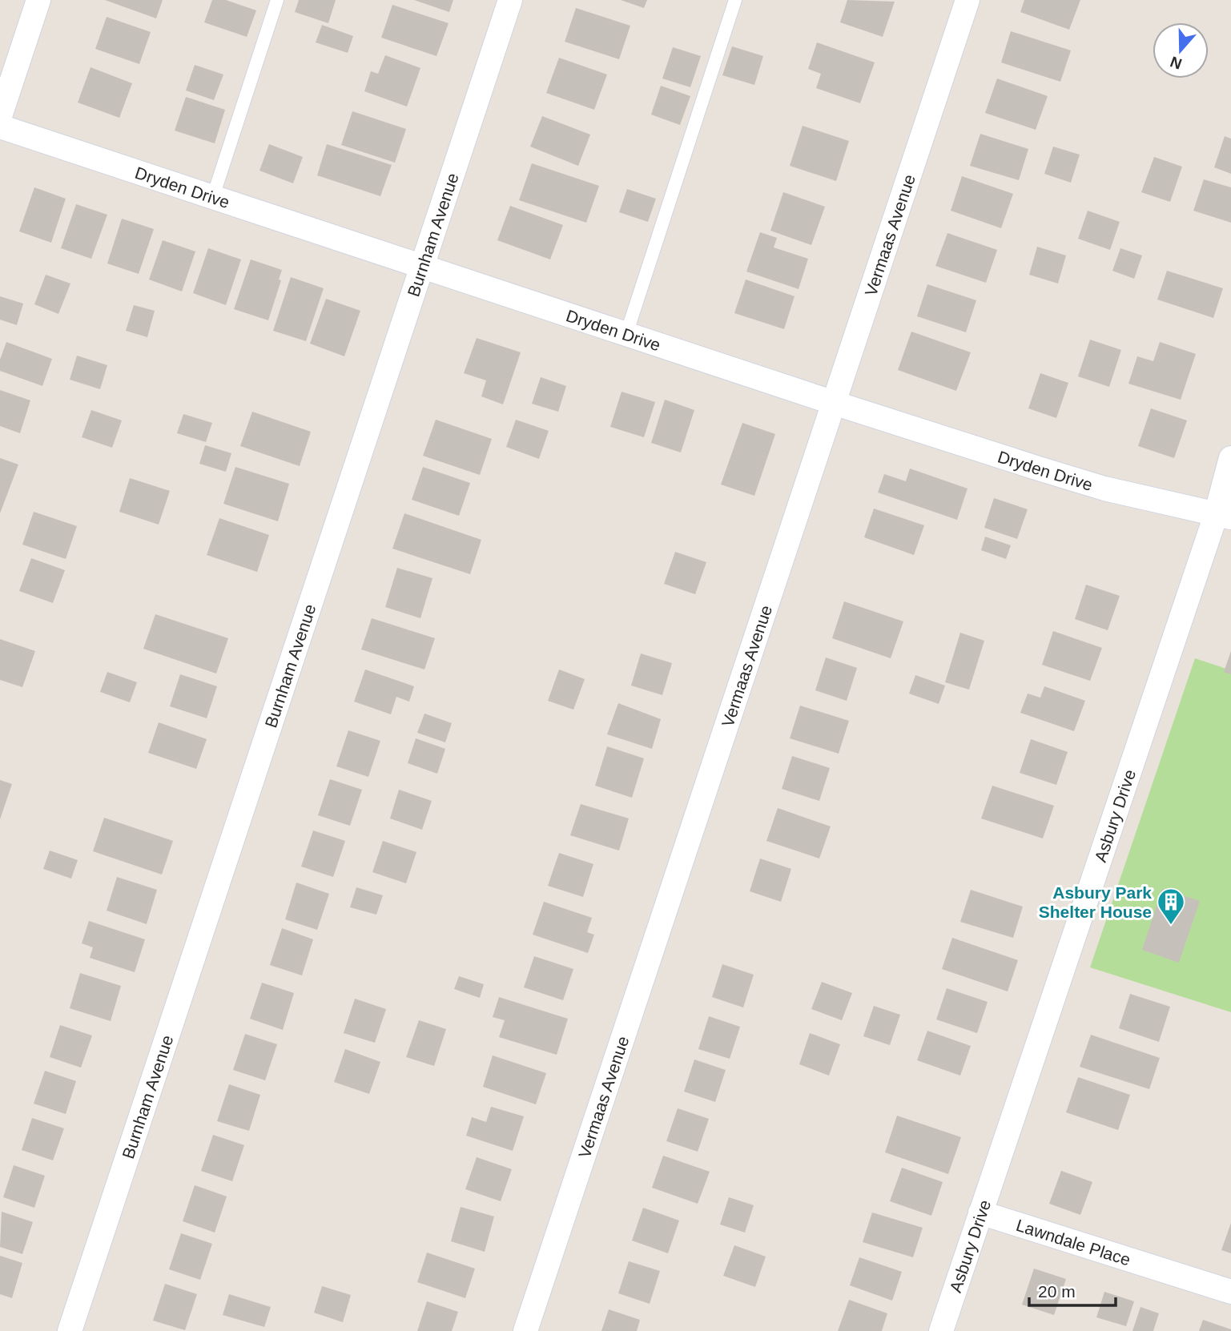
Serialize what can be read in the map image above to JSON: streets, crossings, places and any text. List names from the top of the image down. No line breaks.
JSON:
{"streets":{"street":["Dryden Drive","Burnham Avenue","Vermaas Avenue","Asbury Drive","Lawndale Place"]},"crossings":[["Dryden Drive","Burnham Avenue"],["Dryden Drive","Vermaas Avenue"],["Dryden Drive","Asbury Drive"],["Asbury Drive","Lawndale Place"]],"places":{"building":["Asbury Park Shelter House"]},"scale_bar":"20 m","north":"bottom"}
